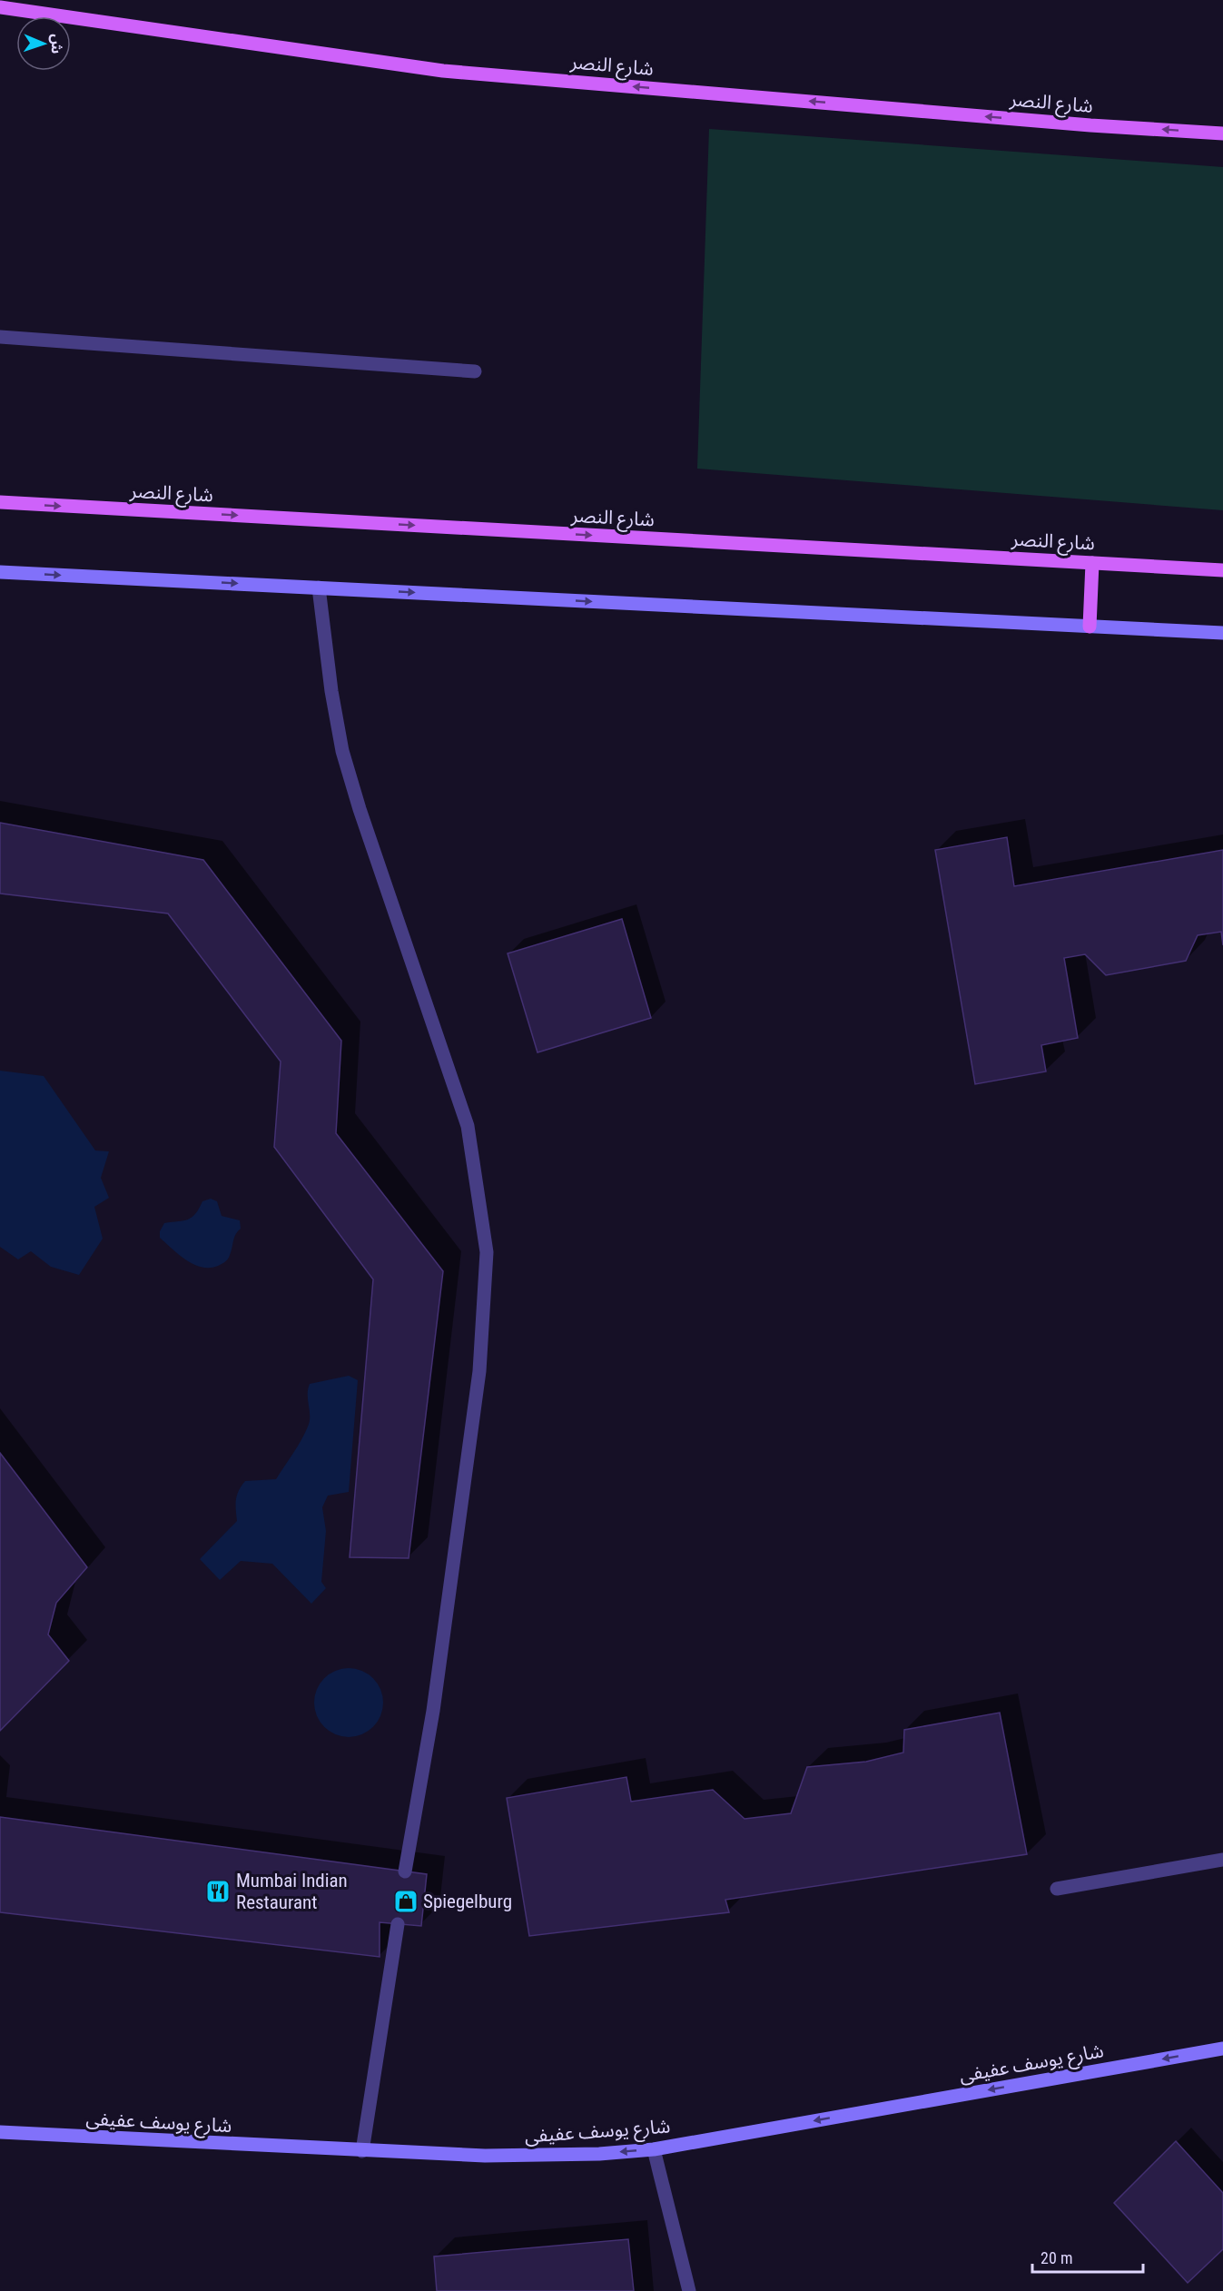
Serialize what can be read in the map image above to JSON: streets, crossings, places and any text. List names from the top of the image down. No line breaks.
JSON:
{"streets":{"main road":["شارع النصر"],"street":["شارع يوسف عفيفى"]},"one_way":["شارع يوسف عفيفى"],"places":{"restaurant":["Mumbai Indian Restaurant"],"shop":["Spiegelburg"]},"scale_bar":"20 m","north":"right"}
